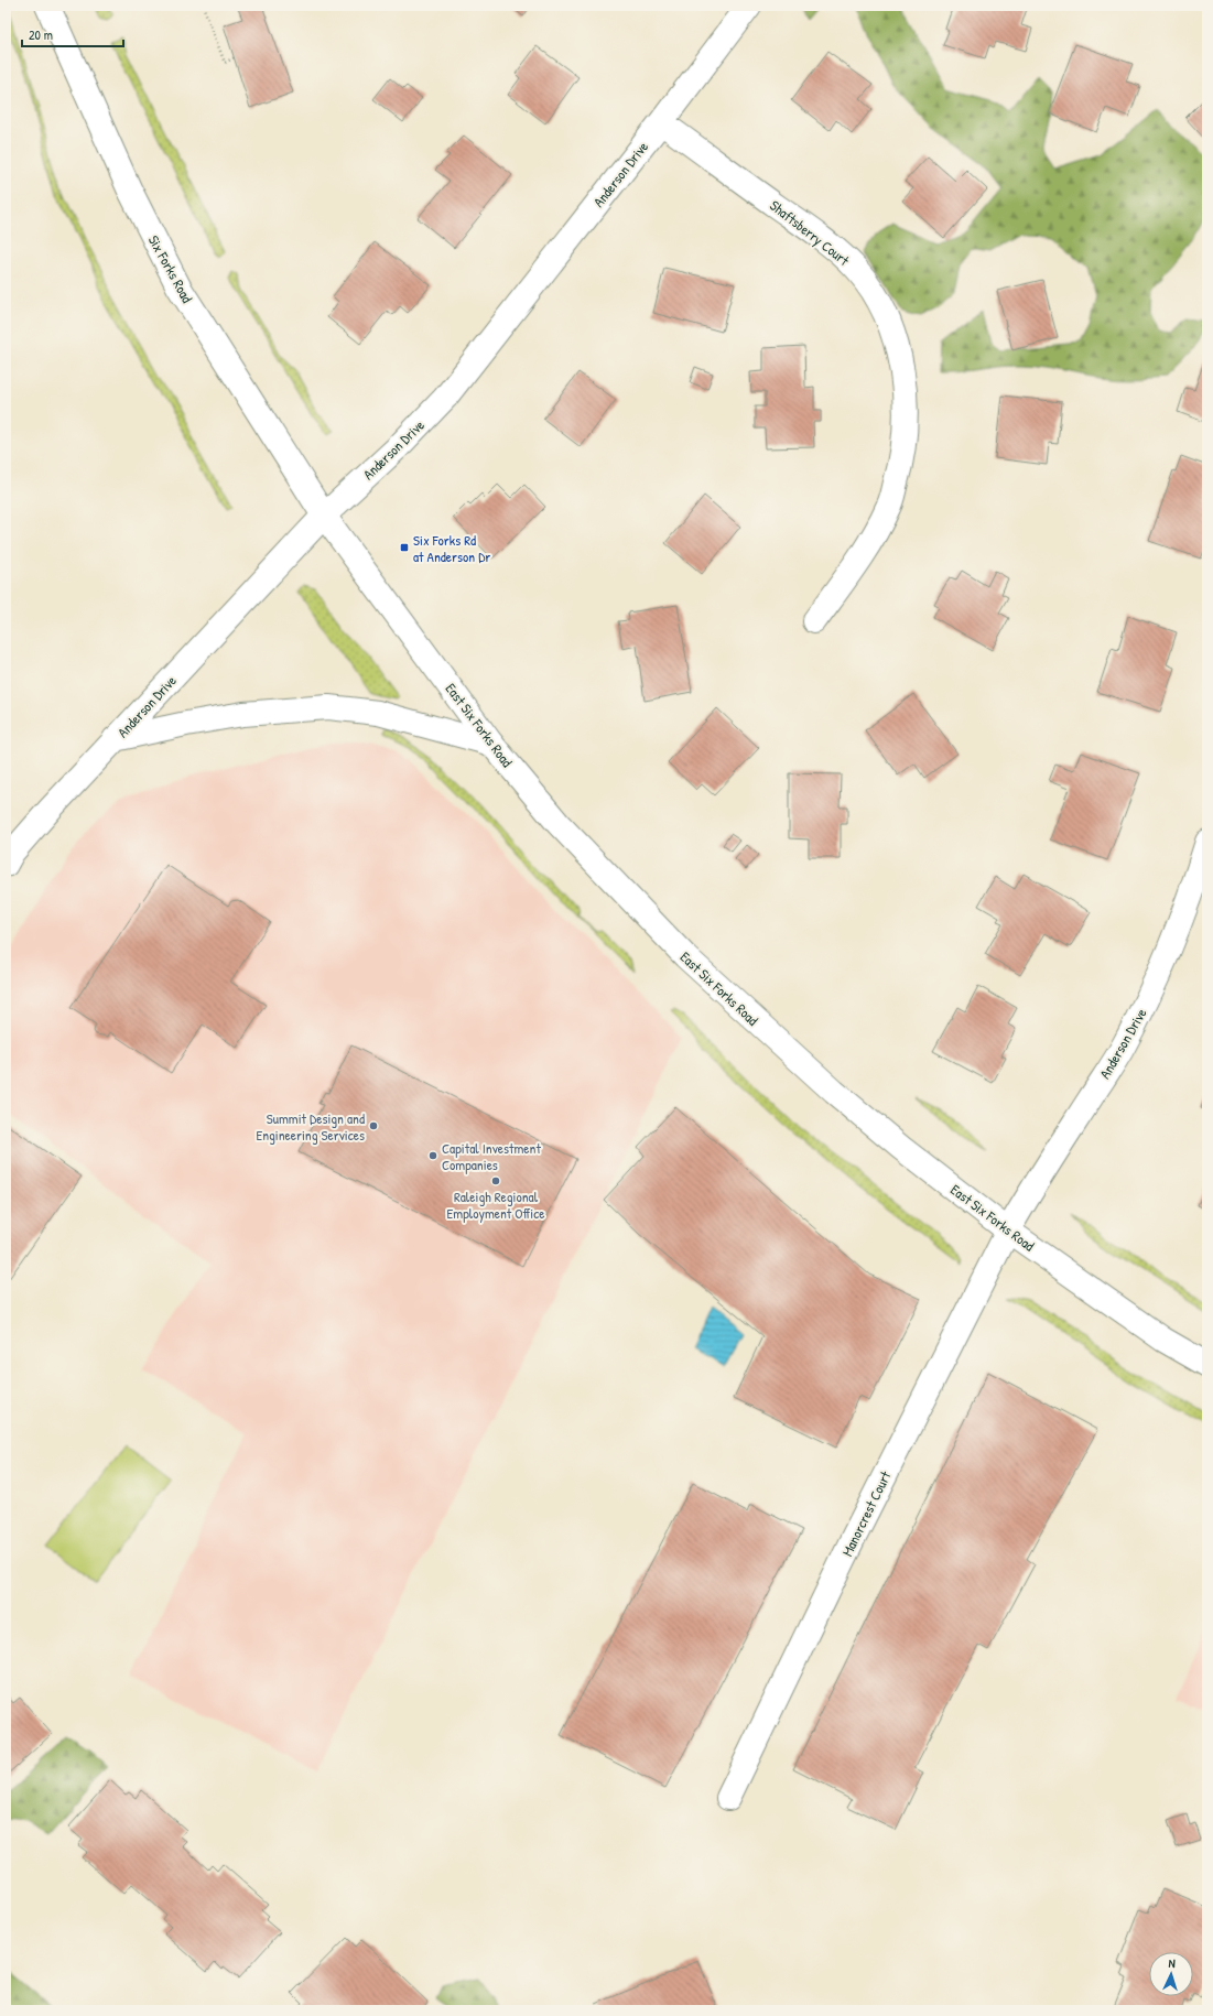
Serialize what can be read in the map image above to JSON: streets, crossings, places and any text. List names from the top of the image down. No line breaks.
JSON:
{"streets":{"street":["Anderson Drive","Shaftsberry Court","Six Forks Road","East Six Forks Road","Manorcrest Court"]},"crossings":[["Anderson Drive","Shaftsberry Court"],["Anderson Drive","Six Forks Road"],["Anderson Drive","East Six Forks Road"],["Anderson Drive","Manorcrest Court"],["Six Forks Road","East Six Forks Road"],["East Six Forks Road","Manorcrest Court"]],"places":{"transit":["Six Forks Rd at Anderson Dr"],"other":["Summit Design and Engineering Services","Capital Investment Companies","Raleigh Regional Employment Office"]},"scale_bar":"20 m","north":"top"}
